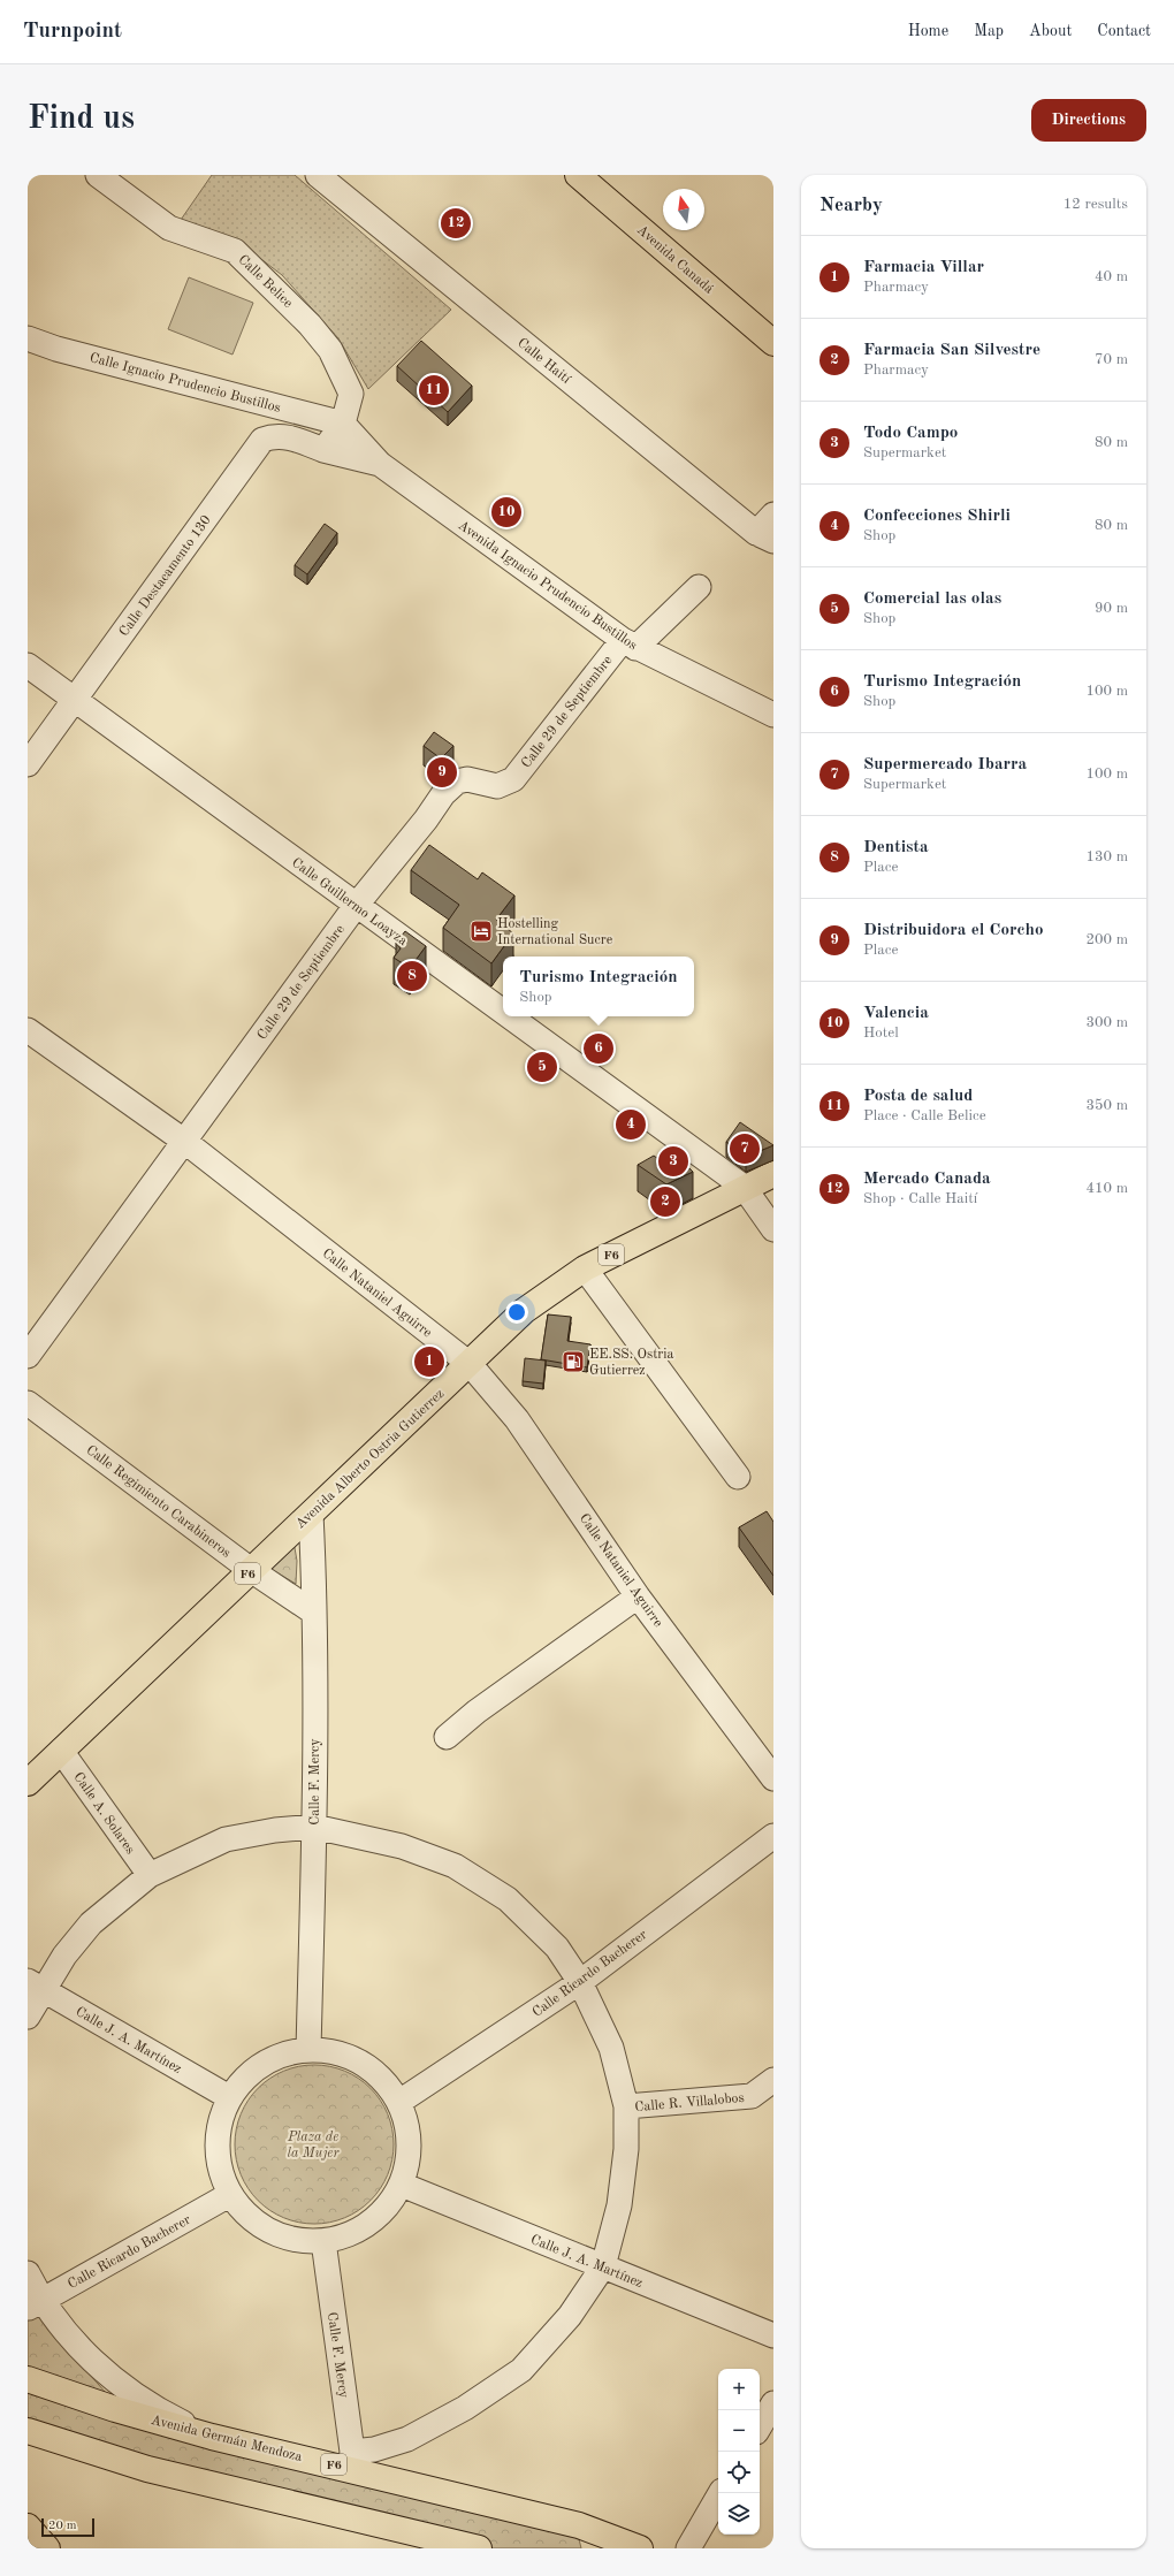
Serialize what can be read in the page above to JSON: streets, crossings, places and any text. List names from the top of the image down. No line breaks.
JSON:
{"streets":{"main road":["Avenida Canadá","F6","Avenida Alberto Ostria Gutierrez","Avenida Germán Mendoza"],"street":["Calle Belice","Calle Haití","Calle Ignacio Prudencio Bustillos","Calle Destacamento 130","Avenida Ignacio Prudencio Bustillos","Calle 29 de Septiembre","Calle Guillermo Loayza","Calle Nataniel Aguirre","Calle Regimiento Carabineros","Calle F. Mercy","Calle A. Solares","Calle Ricardo Bacherer","Calle J. A. Martínez","Calle R. Villalobos"]},"crossings":[["Calle Belice","Calle Ignacio Prudencio Bustillos"],["Calle Belice","Avenida Ignacio Prudencio Bustillos"],["Calle Ignacio Prudencio Bustillos","Avenida Ignacio Prudencio Bustillos"],["Calle Destacamento 130","Avenida Ignacio Prudencio Bustillos"],["Calle Destacamento 130","Calle Guillermo Loayza"],["Avenida Ignacio Prudencio Bustillos","Calle 29 de Septiembre"],["Calle 29 de Septiembre","Calle Guillermo Loayza"],["Calle 29 de Septiembre","Calle Nataniel Aguirre"],["Calle Guillermo Loayza","Avenida Alberto Ostria Gutierrez"],["Calle Nataniel Aguirre","Avenida Alberto Ostria Gutierrez"],["Avenida Alberto Ostria Gutierrez","Calle Regimiento Carabineros"],["Avenida Alberto Ostria Gutierrez","Calle F. Mercy"],["Avenida Alberto Ostria Gutierrez","Calle A. Solares"],["Calle Regimiento Carabineros","Calle F. Mercy"],["Calle F. Mercy","Avenida Germán Mendoza"]],"parks":["Plaza de la Mujer"],"places":{"hotel":["Hostelling International Sucre"],"fuel station":["EE.SS. Ostria Gutierrez"]},"scale_bar":"20 m","north":"top","page":{"header":"Turnpoint","nav":["Home","Map","About","Contact"],"buttons":"Directions","title":"Find us","heading":["Nearby","12 results"],"pins":["12","11","10","9","8","6","5","4","7","3","2","1"],"list":[{"mark":"1","name":"Farmacia Villar","note":"Pharmacy","value":"40 m"},{"mark":"2","name":"Farmacia San Silvestre","note":"Pharmacy","value":"70 m"},{"mark":"3","name":"Todo Campo","note":"Supermarket","value":"80 m"},{"mark":"4","name":"Confecciones Shirli","note":"Shop","value":"80 m"},{"mark":"5","name":"Comercial las olas","note":"Shop","value":"90 m"},{"mark":"6","name":"Turismo Integración","note":"Shop","value":"100 m"},{"mark":"7","name":"Supermercado Ibarra","note":"Supermarket","value":"100 m"},{"mark":"8","name":"Dentista","note":"Place","value":"130 m"},{"mark":"9","name":"Distribuidora el Corcho","note":"Place","value":"200 m"},{"mark":"10","name":"Valencia","note":"Hotel","value":"300 m"},{"mark":"11","name":"Posta de salud","note":"Place · Calle Belice","value":"350 m"},{"mark":"12","name":"Mercado Canada","note":"Shop · Calle Haití","value":"410 m"}],"popup":["Turismo Integración","Shop"],"map_buttons":["+","−"],"scale":"20 m"}}
